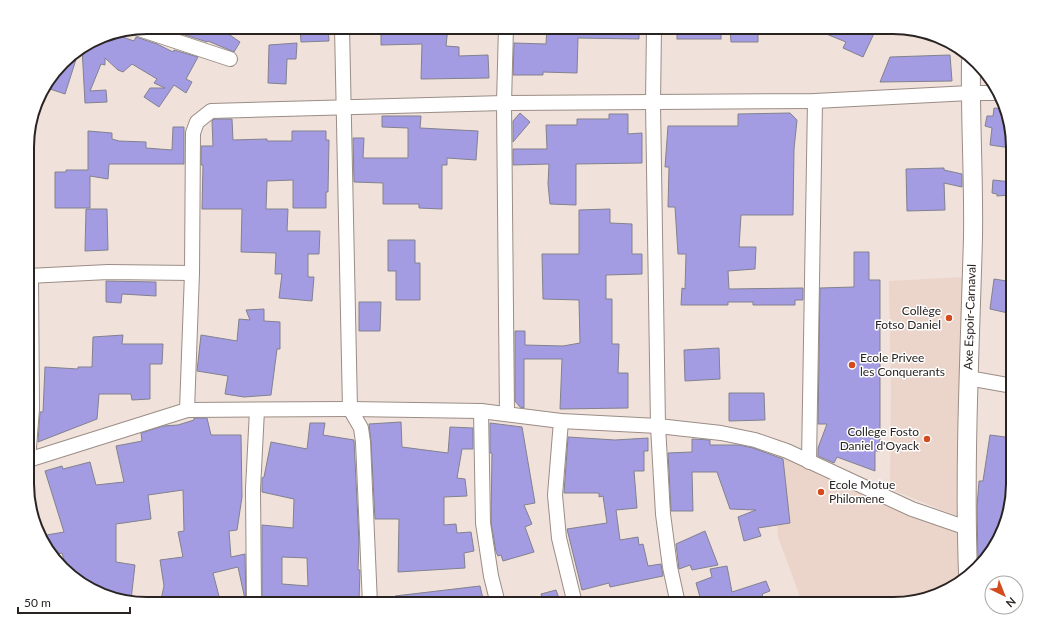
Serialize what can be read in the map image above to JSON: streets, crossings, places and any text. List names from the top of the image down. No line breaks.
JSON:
{"streets":{"street":["Axe Espoir-Carnaval"]},"places":["Collège Fotso Daniel","Ecole Privee les Conquerants","College Fosto Daniel d'Oyack","Ecole Motue Philomene"],"scale_bar":"50 m","north":"bottom right"}
